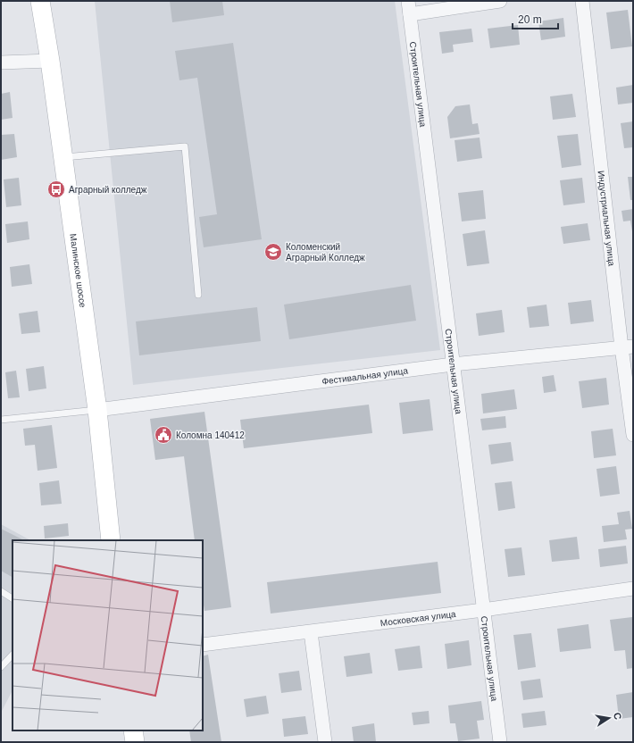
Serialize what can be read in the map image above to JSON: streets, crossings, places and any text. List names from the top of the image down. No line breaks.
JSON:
{"streets":{"main road":["Малинское шоссе"],"street":["Строительная улица","Индустриальная улица","Фестивальная улица","Московская улица"]},"crossings":[["Строительная улица","Фестивальная улица"],["Строительная улица","Московская улица"],["Индустриальная улица","Фестивальная улица"],["Малинское шоссе","Фестивальная улица"]],"places":{"bus stop":["Аграрный колледж"],"school or university":["Коломенский Аграрный Колледж"],"public building":["Коломна 140412"]},"scale_bar":"20 m","north":"right"}
